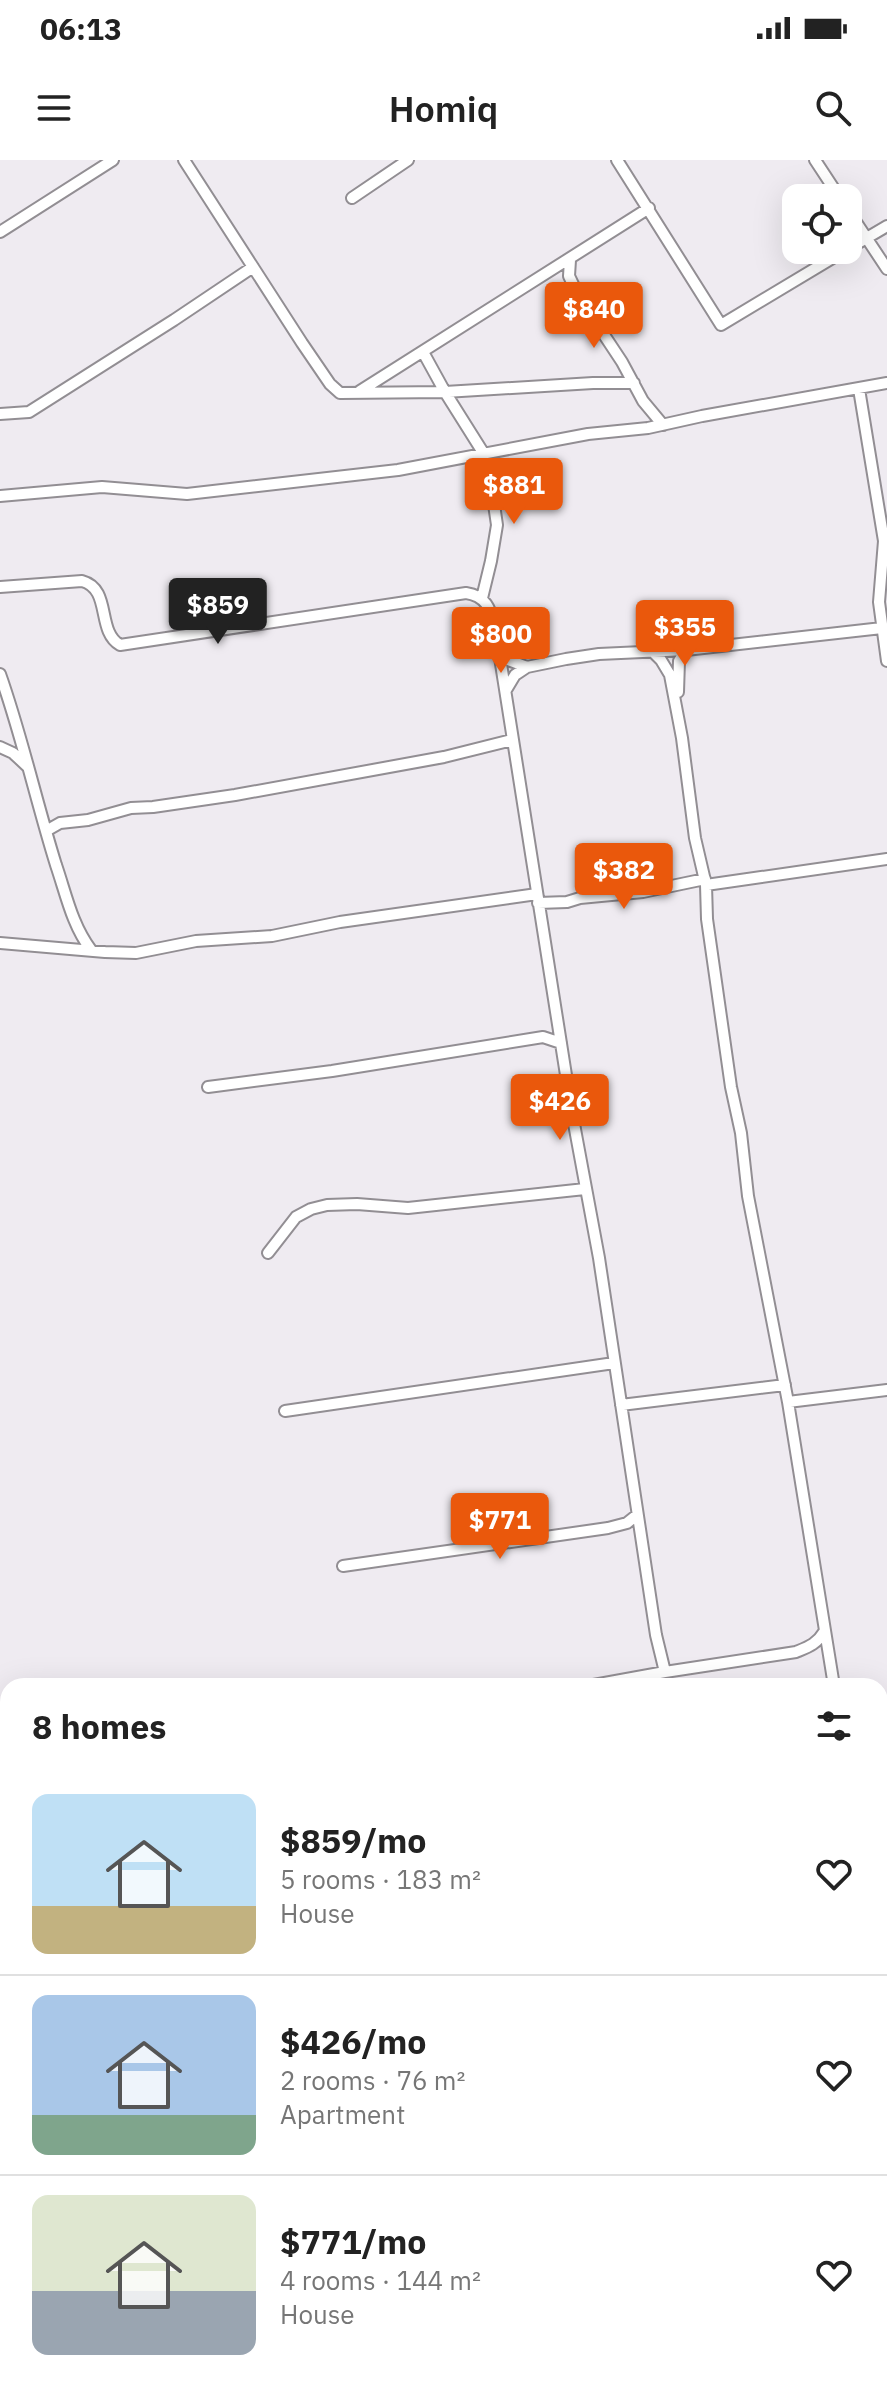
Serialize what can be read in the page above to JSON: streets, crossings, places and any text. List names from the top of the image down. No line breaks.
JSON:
{"page":{"status":"06:13","header":"Homiq","price":["$840","$881","$859","$355","$800","$382","$426","$771"],"heading":"8 homes","list":[{"name":"$859/mo","note":"5 rooms · 183 m² · House"},{"name":"$426/mo","note":"2 rooms · 76 m² · Apartment"},{"name":"$771/mo","note":"4 rooms · 144 m² · House"}]}}
